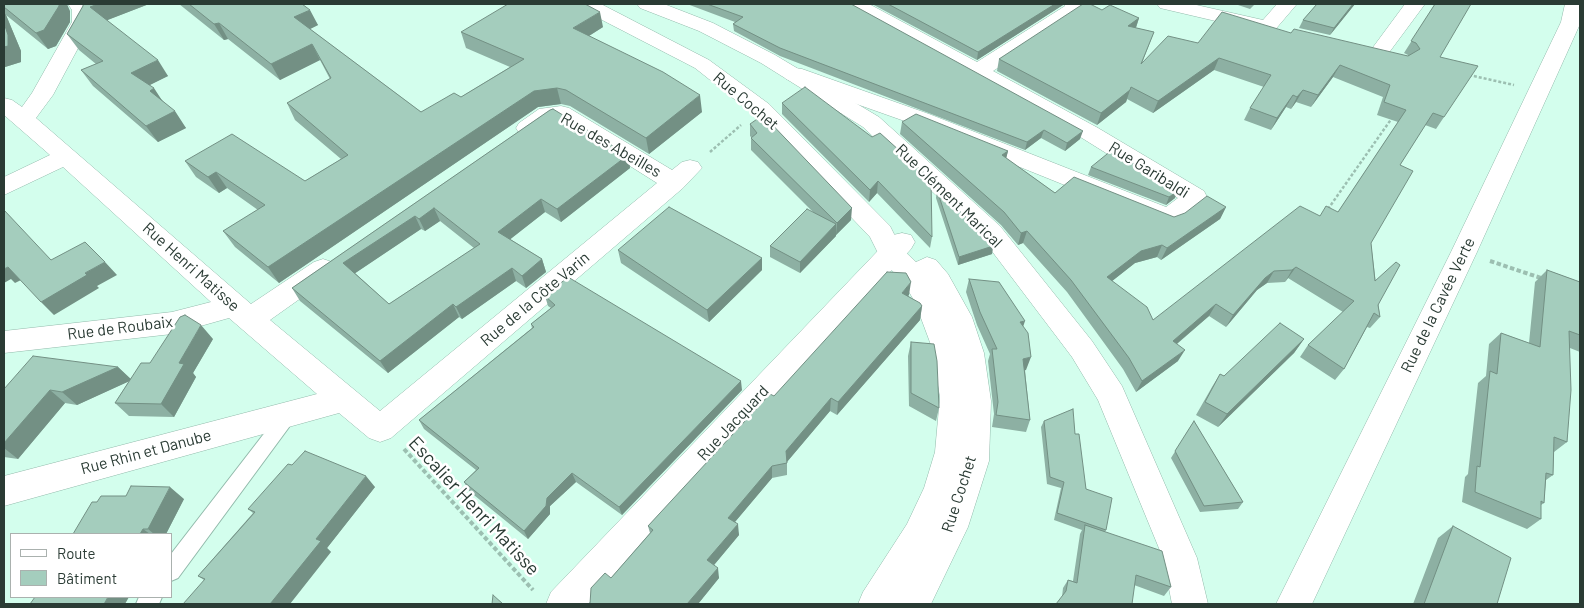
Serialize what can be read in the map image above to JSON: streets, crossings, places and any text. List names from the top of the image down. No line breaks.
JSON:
{"streets":{"street":["Rue Cochet","Rue des Abeilles","Rue Garibaldi","Rue Clément Marical","Rue Henri Matisse","Rue de la Côte Varin","Rue de la Cavée Verte","Rue de Roubaix","Rue Jacquard","Rue Rhin et Danube"],"path":["Escalier Henri Matisse"]},"crossings":[["Rue Cochet","Rue Jacquard"],["Rue des Abeilles","Rue de la Côte Varin"],["Rue Garibaldi","Rue Clément Marical"],["Rue Henri Matisse","Rue de la Côte Varin"],["Rue Henri Matisse","Rue de Roubaix"],["Rue Henri Matisse","Rue Rhin et Danube"],["Rue Henri Matisse","Escalier Henri Matisse"],["Rue de la Côte Varin","Escalier Henri Matisse"],["Rue Jacquard","Escalier Henri Matisse"]],"legend":["Route","Bâtiment"]}
